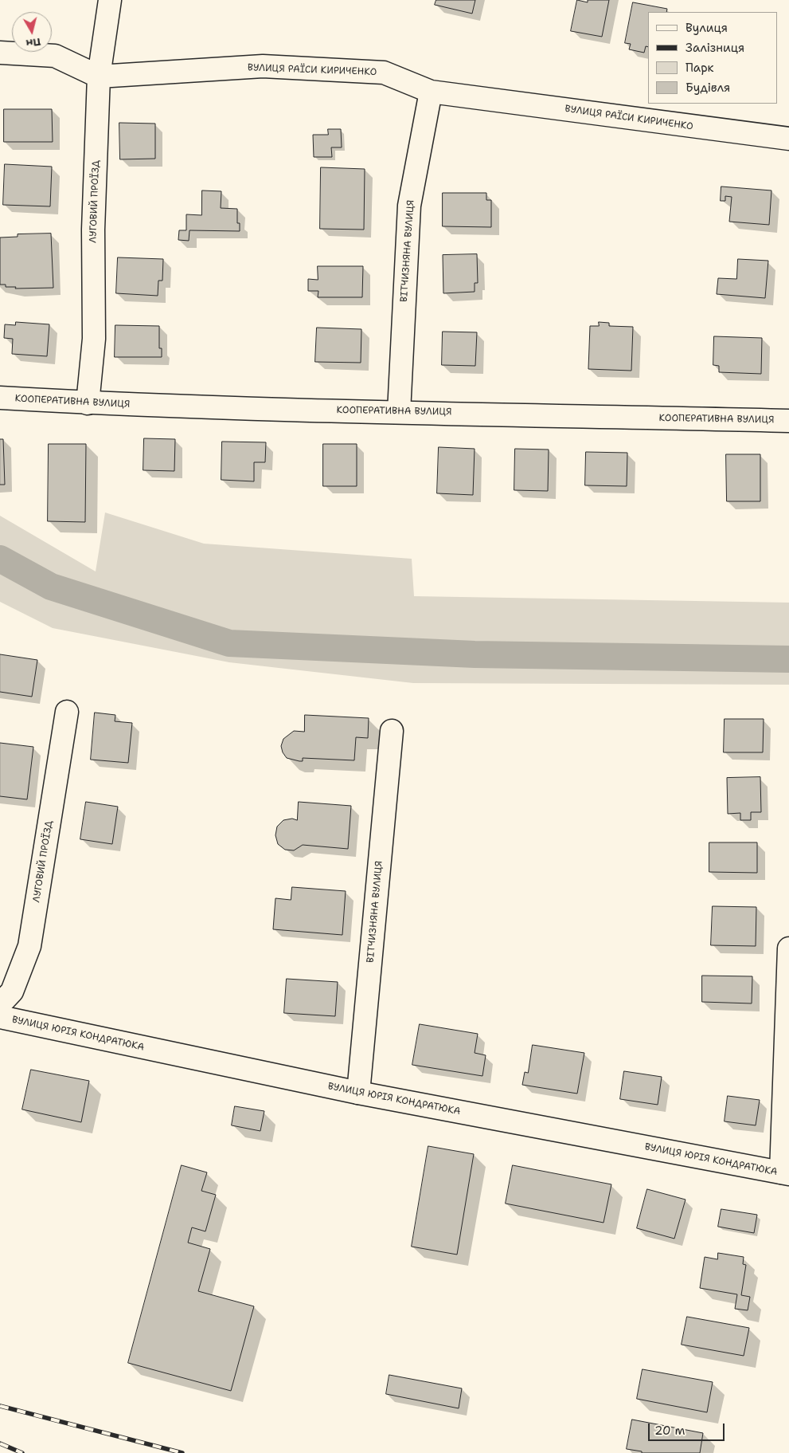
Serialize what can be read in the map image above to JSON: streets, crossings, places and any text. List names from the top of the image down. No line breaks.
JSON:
{"streets":{"street":["ВУЛИЦЯ РАЇСИ КИРИЧЕНКО","ЛУГОВИЙ ПРОЇЗД","ВІТЧИЗНЯНА ВУЛИЦЯ","КООПЕРАТИВНА ВУЛИЦЯ","ВУЛИЦЯ ЮРІЯ КОНДРАТЮКА"]},"crossings":[["ВУЛИЦЯ РАЇСИ КИРИЧЕНКО","ЛУГОВИЙ ПРОЇЗД"],["ВУЛИЦЯ РАЇСИ КИРИЧЕНКО","ВІТЧИЗНЯНА ВУЛИЦЯ"],["ЛУГОВИЙ ПРОЇЗД","КООПЕРАТИВНА ВУЛИЦЯ"],["ВІТЧИЗНЯНА ВУЛИЦЯ","КООПЕРАТИВНА ВУЛИЦЯ"],["ВІТЧИЗНЯНА ВУЛИЦЯ","ВУЛИЦЯ ЮРІЯ КОНДРАТЮКА"]],"legend":["Вулиця","Залізниця","Парк","Будівля"],"scale_bar":"20 m","north":"bottom"}
